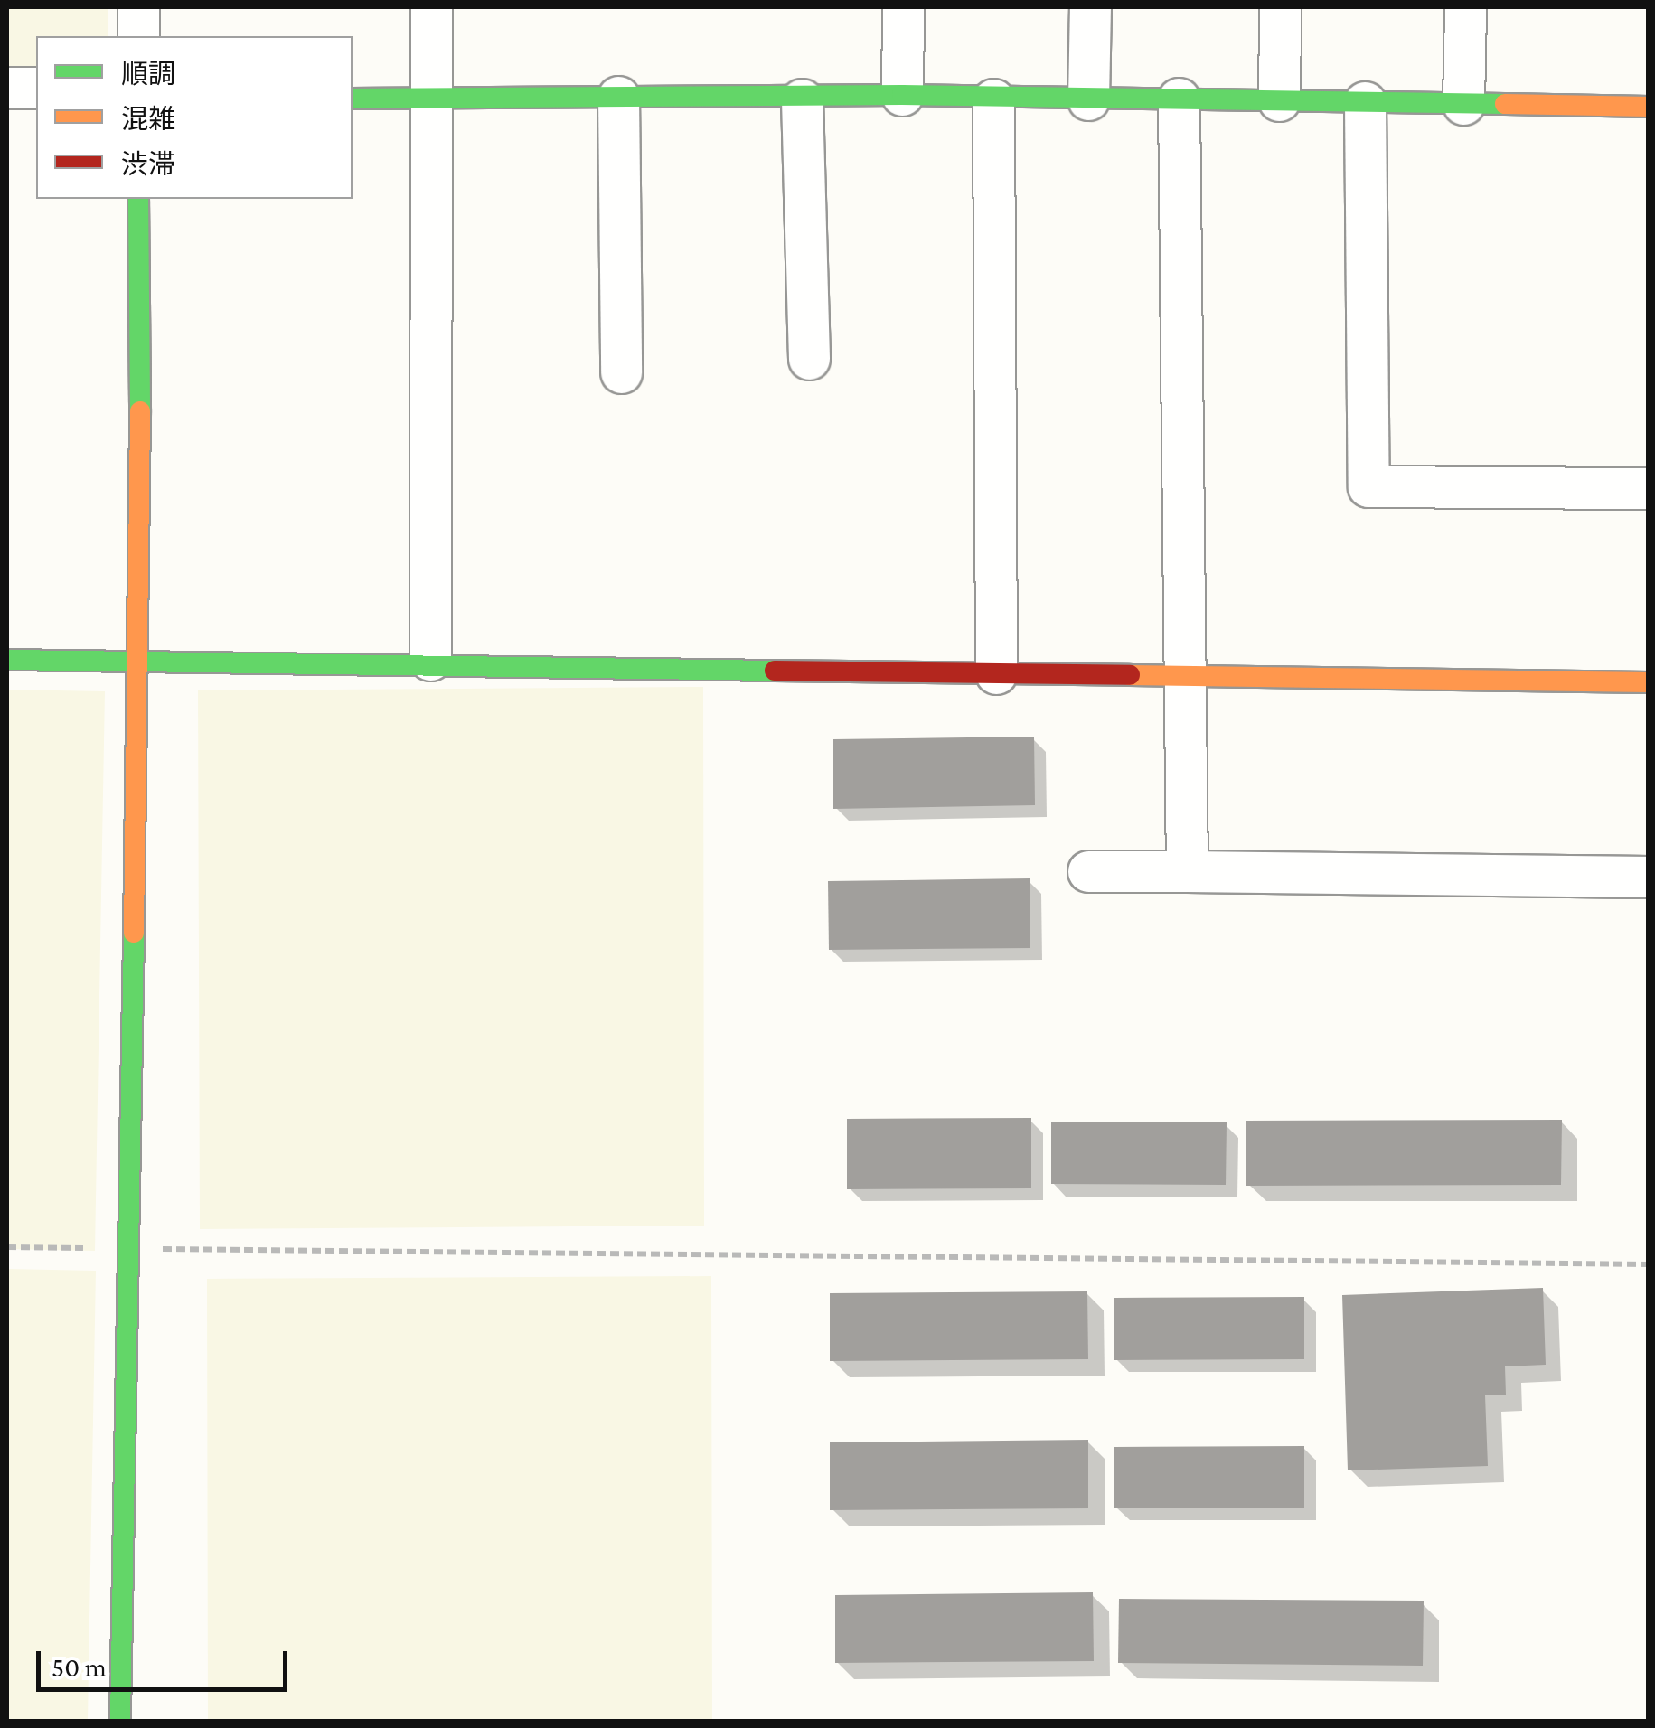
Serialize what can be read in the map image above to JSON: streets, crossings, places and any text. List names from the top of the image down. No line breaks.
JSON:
{"legend":["順調","混雑","渋滞"],"scale_bar":"50 m"}
